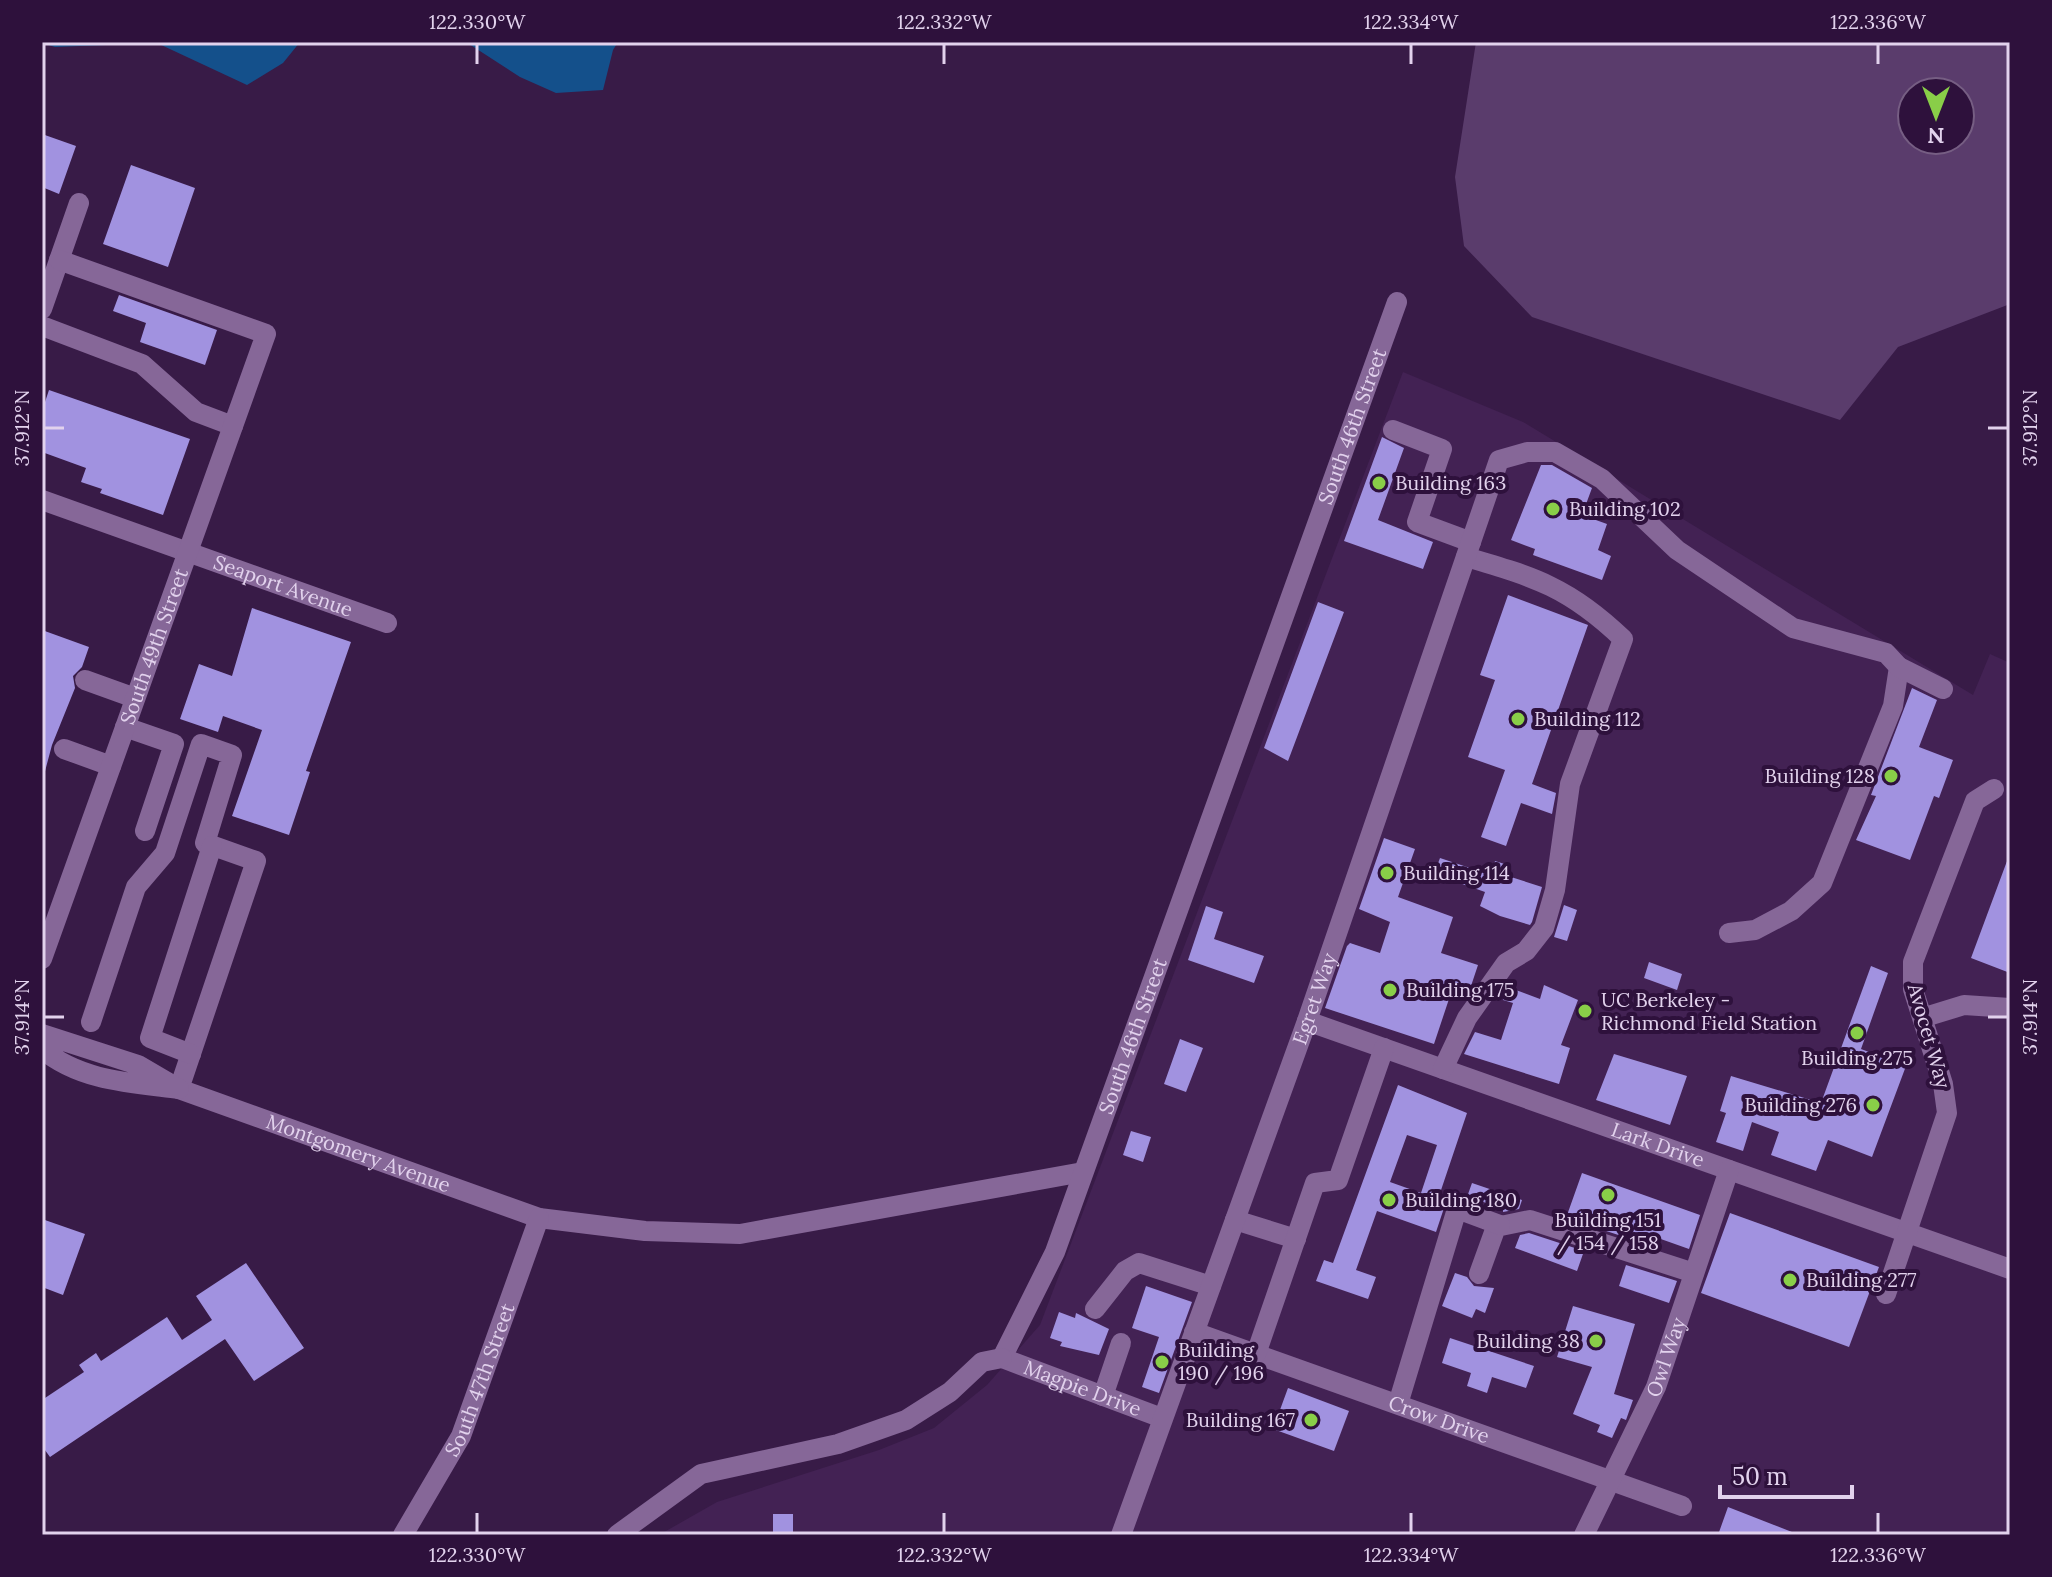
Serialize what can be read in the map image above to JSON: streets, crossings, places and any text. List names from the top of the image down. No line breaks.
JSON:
{"streets":{"street":["South 46th Street","Seaport Avenue","South 49th Street","Egret Way","Avocet Way","Lark Drive","Montgomery Avenue","Owl Way","South 47th Street","Magpie Drive","Crow Drive"]},"crossings":[["South 46th Street","Montgomery Avenue"],["South 46th Street","Magpie Drive"],["Seaport Avenue","South 49th Street"],["Egret Way","Lark Drive"],["Egret Way","Magpie Drive"],["Egret Way","Crow Drive"],["Avocet Way","Lark Drive"],["Lark Drive","Owl Way"],["Montgomery Avenue","South 47th Street"],["Owl Way","Crow Drive"]],"places":["Building 163","Building 102","Building 112","Building 128","Building 114","Building 175","UC Berkeley - Richmond Field Station","Building 275","Building 276","Building 151 / 154 / 158","Building 180","Building 277","Building 38","Building 190 / 196","Building 167"],"scale_bar":"50 m","north":"bottom","coordinates":["122.330°W","122.332°W","122.334°W","122.336°W","37.912°N","37.914°N"]}
